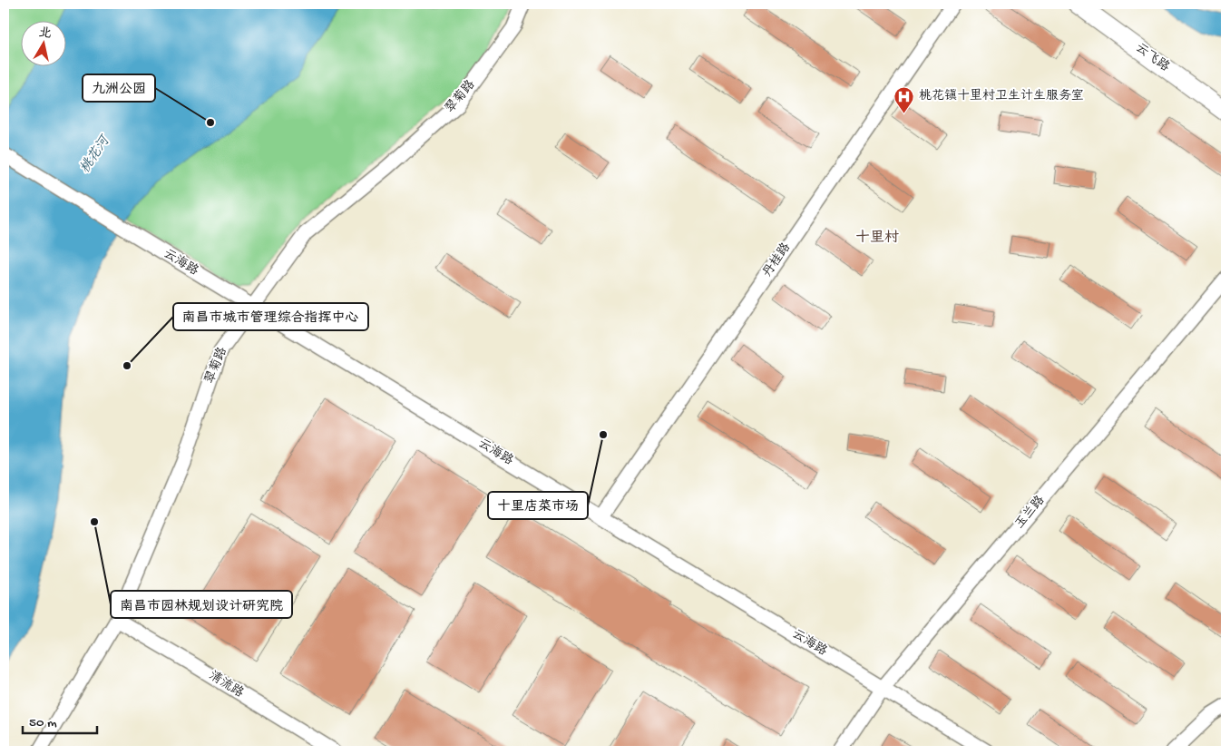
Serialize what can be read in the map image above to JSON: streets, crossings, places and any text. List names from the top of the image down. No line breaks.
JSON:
{"streets":{"main road":["云飞路"],"street":["翠菊路","丹桂路","云海路","玉兰路","清流路"]},"crossings":[["翠菊路","云海路"],["翠菊路","清流路"],["丹桂路","云海路"],["云海路","玉兰路"]],"districts":["十里村"],"water":["桃花河"],"places":{"hospital":["桃花镇十里村卫生计生服务室"],"other":["九洲公园","南昌市城市管理综合指挥中心","十里店菜市场","南昌市园林规划设计研究院"]},"scale_bar":"50 m","north":"top"}
